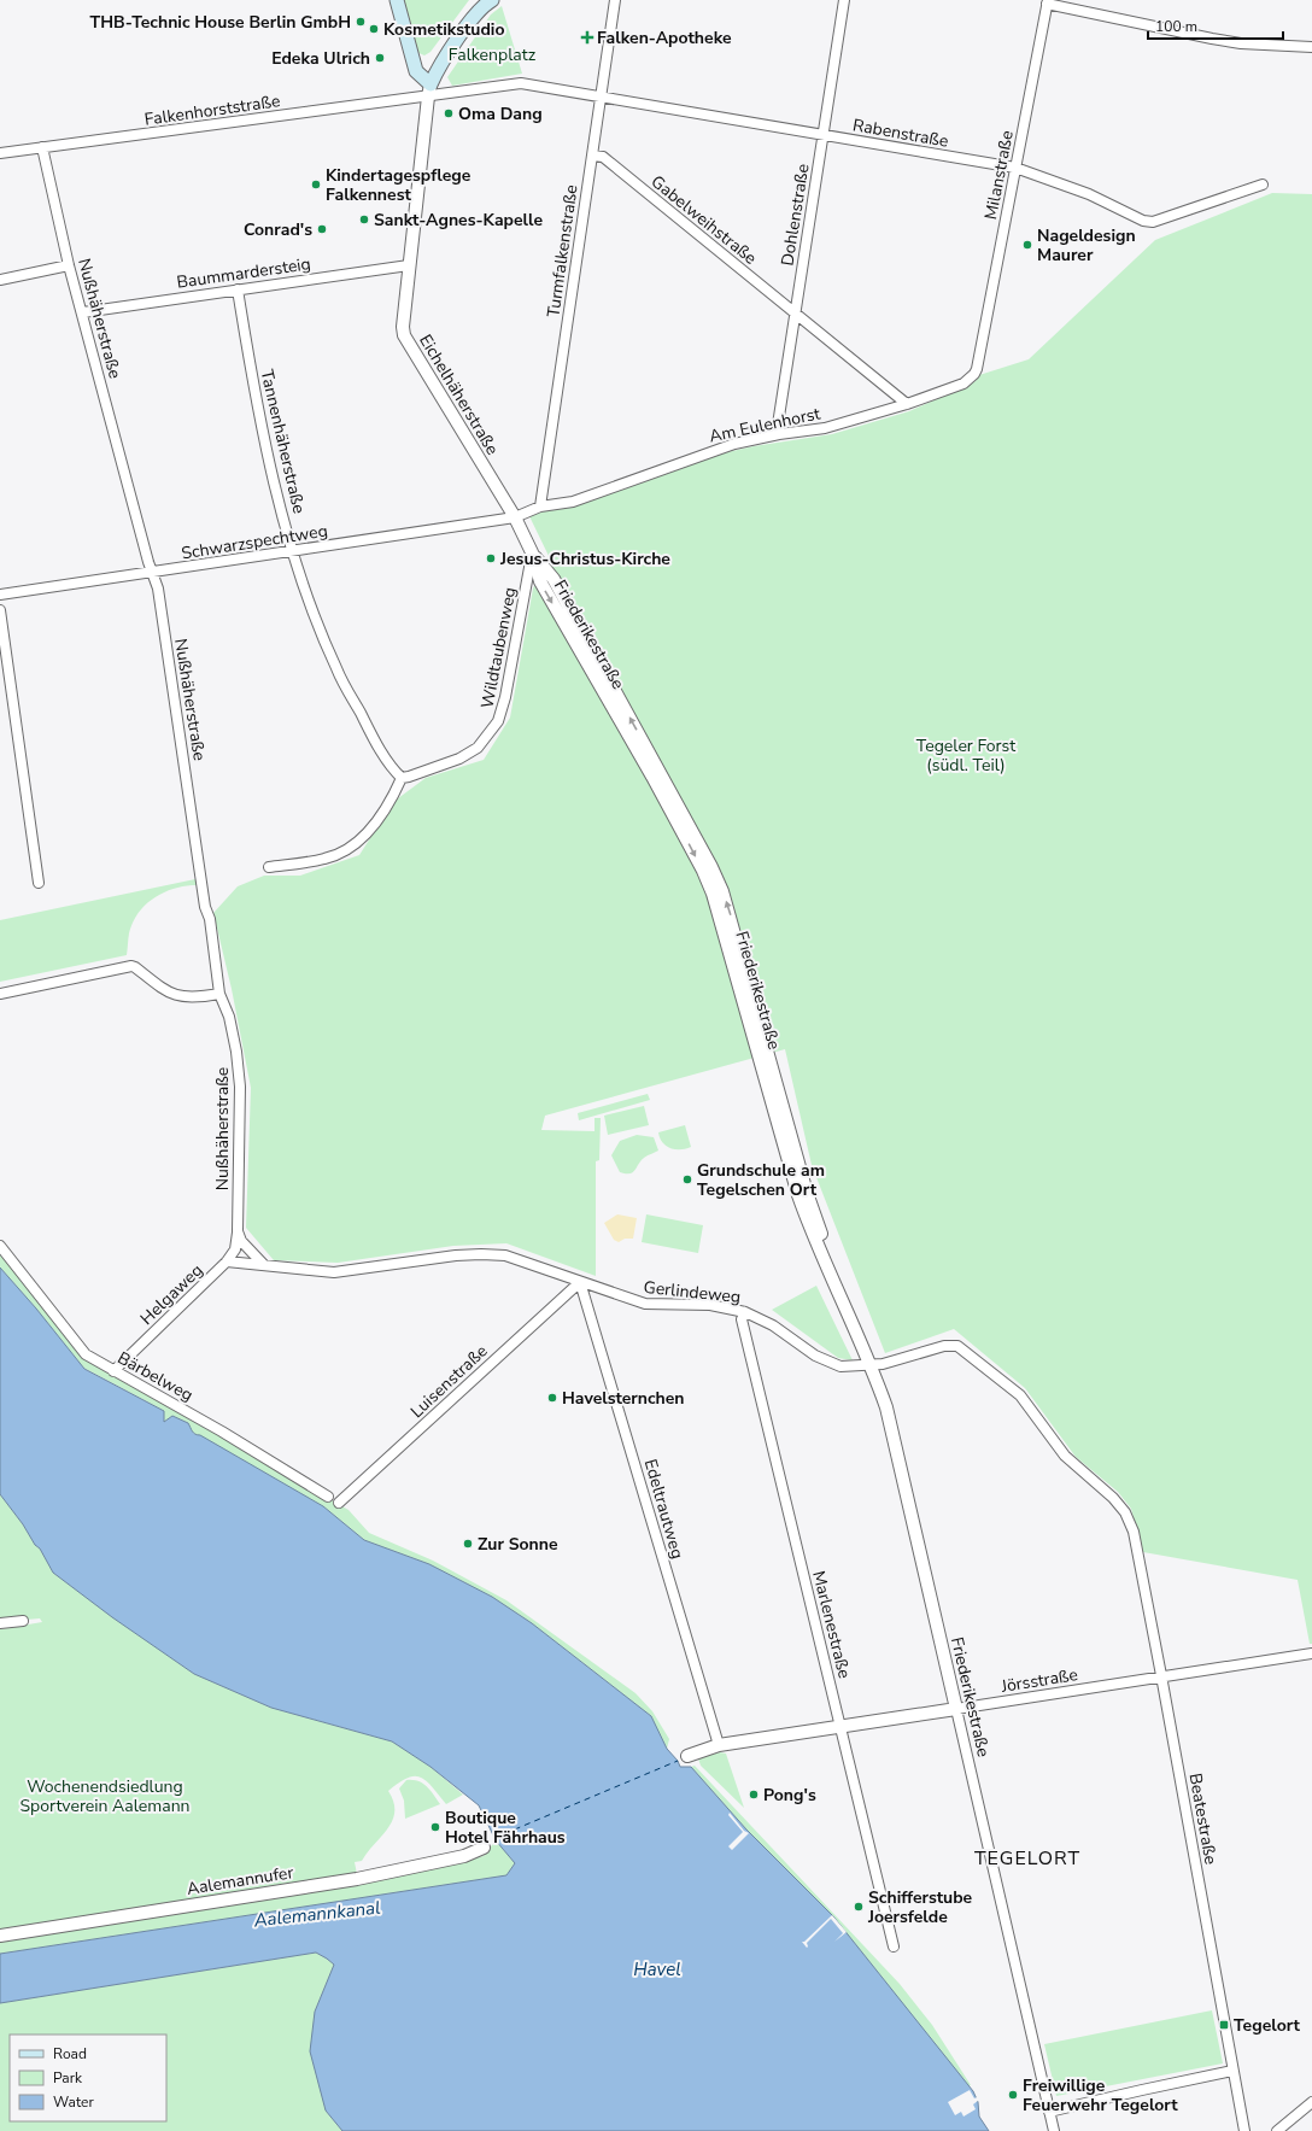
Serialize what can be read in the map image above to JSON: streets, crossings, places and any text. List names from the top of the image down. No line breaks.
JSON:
{"streets":{"street":["Falkenhorststraße","Rabenstraße","Milanstraße","Dohlenstraße","Gabelweihstraße","Turmfalkenstraße","Baummardersteig","Nußhäherstraße","Eichelhäherstraße","Am Eulenhorst","Tannenhäherstraße","Schwarzspechtweg","Friederikestraße","Wildtaubenweg","Gerlindeweg","Helgaweg","Bärbelweg","Luisenstraße","Edeltrautweg","Marlenestraße","Jörsstraße","Beatestraße","Aalemannufer"]},"crossings":[["Falkenhorststraße","Rabenstraße"],["Falkenhorststraße","Nußhäherstraße"],["Falkenhorststraße","Eichelhäherstraße"],["Rabenstraße","Milanstraße"],["Rabenstraße","Dohlenstraße"],["Rabenstraße","Turmfalkenstraße"],["Rabenstraße","Eichelhäherstraße"],["Milanstraße","Am Eulenhorst"],["Dohlenstraße","Gabelweihstraße"],["Dohlenstraße","Am Eulenhorst"],["Gabelweihstraße","Turmfalkenstraße"],["Gabelweihstraße","Am Eulenhorst"],["Turmfalkenstraße","Am Eulenhorst"],["Baummardersteig","Nußhäherstraße"],["Baummardersteig","Eichelhäherstraße"],["Baummardersteig","Tannenhäherstraße"],["Nußhäherstraße","Schwarzspechtweg"],["Nußhäherstraße","Helgaweg"],["Eichelhäherstraße","Am Eulenhorst"],["Eichelhäherstraße","Schwarzspechtweg"],["Eichelhäherstraße","Friederikestraße"],["Eichelhäherstraße","Wildtaubenweg"],["Am Eulenhorst","Schwarzspechtweg"],["Tannenhäherstraße","Schwarzspechtweg"],["Tannenhäherstraße","Wildtaubenweg"],["Friederikestraße","Wildtaubenweg"],["Friederikestraße","Gerlindeweg"],["Friederikestraße","Jörsstraße"],["Gerlindeweg","Helgaweg"],["Gerlindeweg","Luisenstraße"],["Gerlindeweg","Edeltrautweg"],["Gerlindeweg","Marlenestraße"],["Gerlindeweg","Beatestraße"],["Helgaweg","Bärbelweg"],["Luisenstraße","Edeltrautweg"],["Edeltrautweg","Jörsstraße"],["Marlenestraße","Jörsstraße"],["Jörsstraße","Beatestraße"]],"districts":["TEGELORT"],"water":["Aalemannkanal","Havel"],"parks":["Falkenplatz","Tegeler Forst (südl. Teil)","Wochenendsiedlung Sportverein Aalemann"],"places":{"other":["THB-Technic House Berlin GmbH","Kosmetikstudio","Edeka Ulrich","Oma Dang","Kindertagespflege Falkennest","Sankt-Agnes-Kapelle","Conrad's","Nageldesign Maurer","Jesus-Christus-Kirche","Grundschule am Tegelschen Ort","Havelsternchen","Zur Sonne","Pong's","Boutique Hotel Fährhaus","Schifferstube Joersfelde","Freiwillige Feuerwehr Tegelort"],"health":["Falken-Apotheke"],"transit":["Tegelort"]},"legend":["Road","Park","Water"],"scale_bar":"100 m"}
